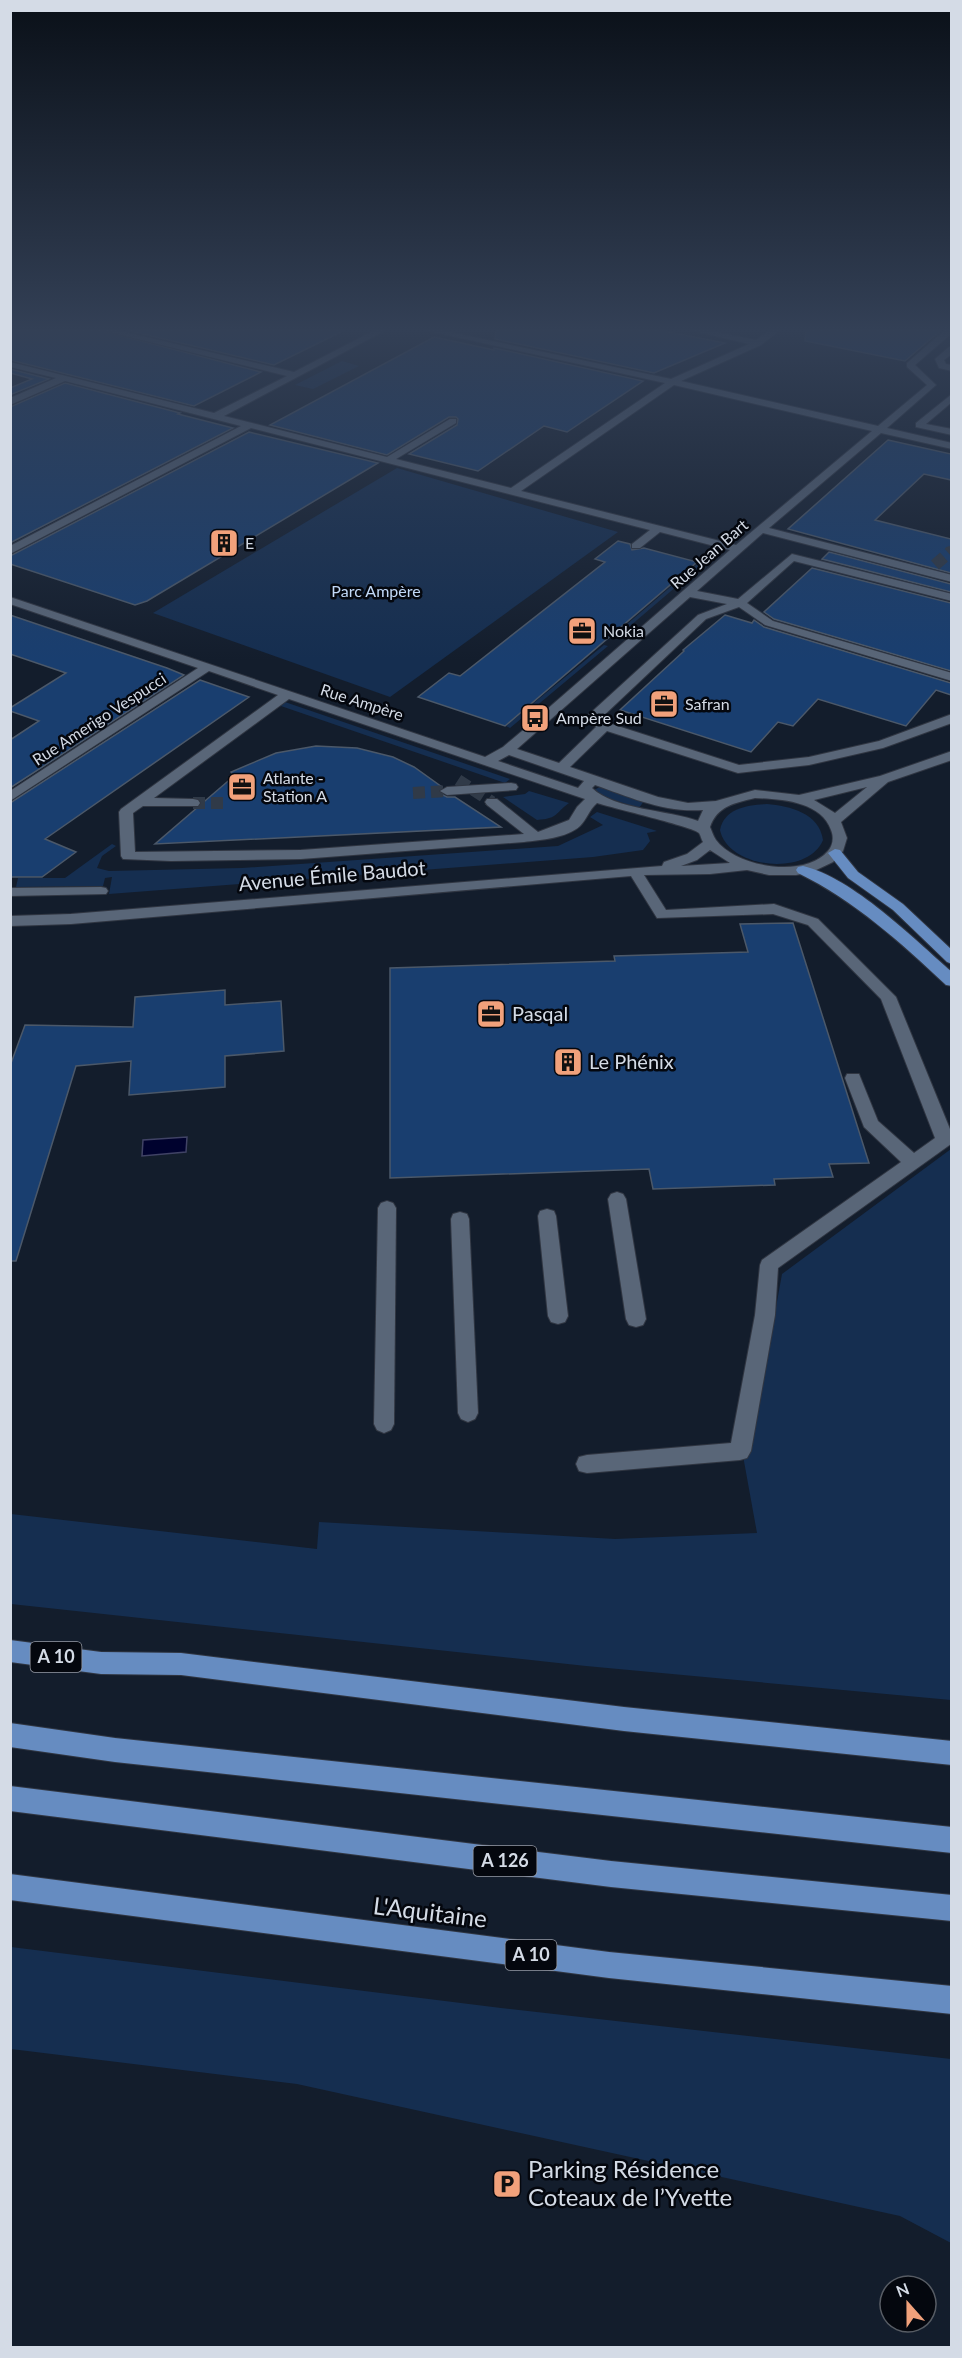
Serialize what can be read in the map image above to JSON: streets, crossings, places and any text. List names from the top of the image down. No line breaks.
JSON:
{"streets":{"highway":["A 10","A 126","L'Aquitaine"],"street":["Rue Jean Bart","Rue Ampère","Rue Amerigo Vespucci","Avenue Émile Baudot"]},"crossings":[["Rue Jean Bart","Rue Ampère"],["Rue Ampère","Rue Amerigo Vespucci"],["Rue Ampère","Avenue Émile Baudot"]],"parks":["Parc Ampère"],"places":{"building":["E","Le Phénix"],"office":["Nokia","Safran","Atlante - Station A","Pasqal"],"bus stop":["Ampère Sud"],"parking":["Parking Résidence Coteaux de l’Yvette"]},"north":"top"}
